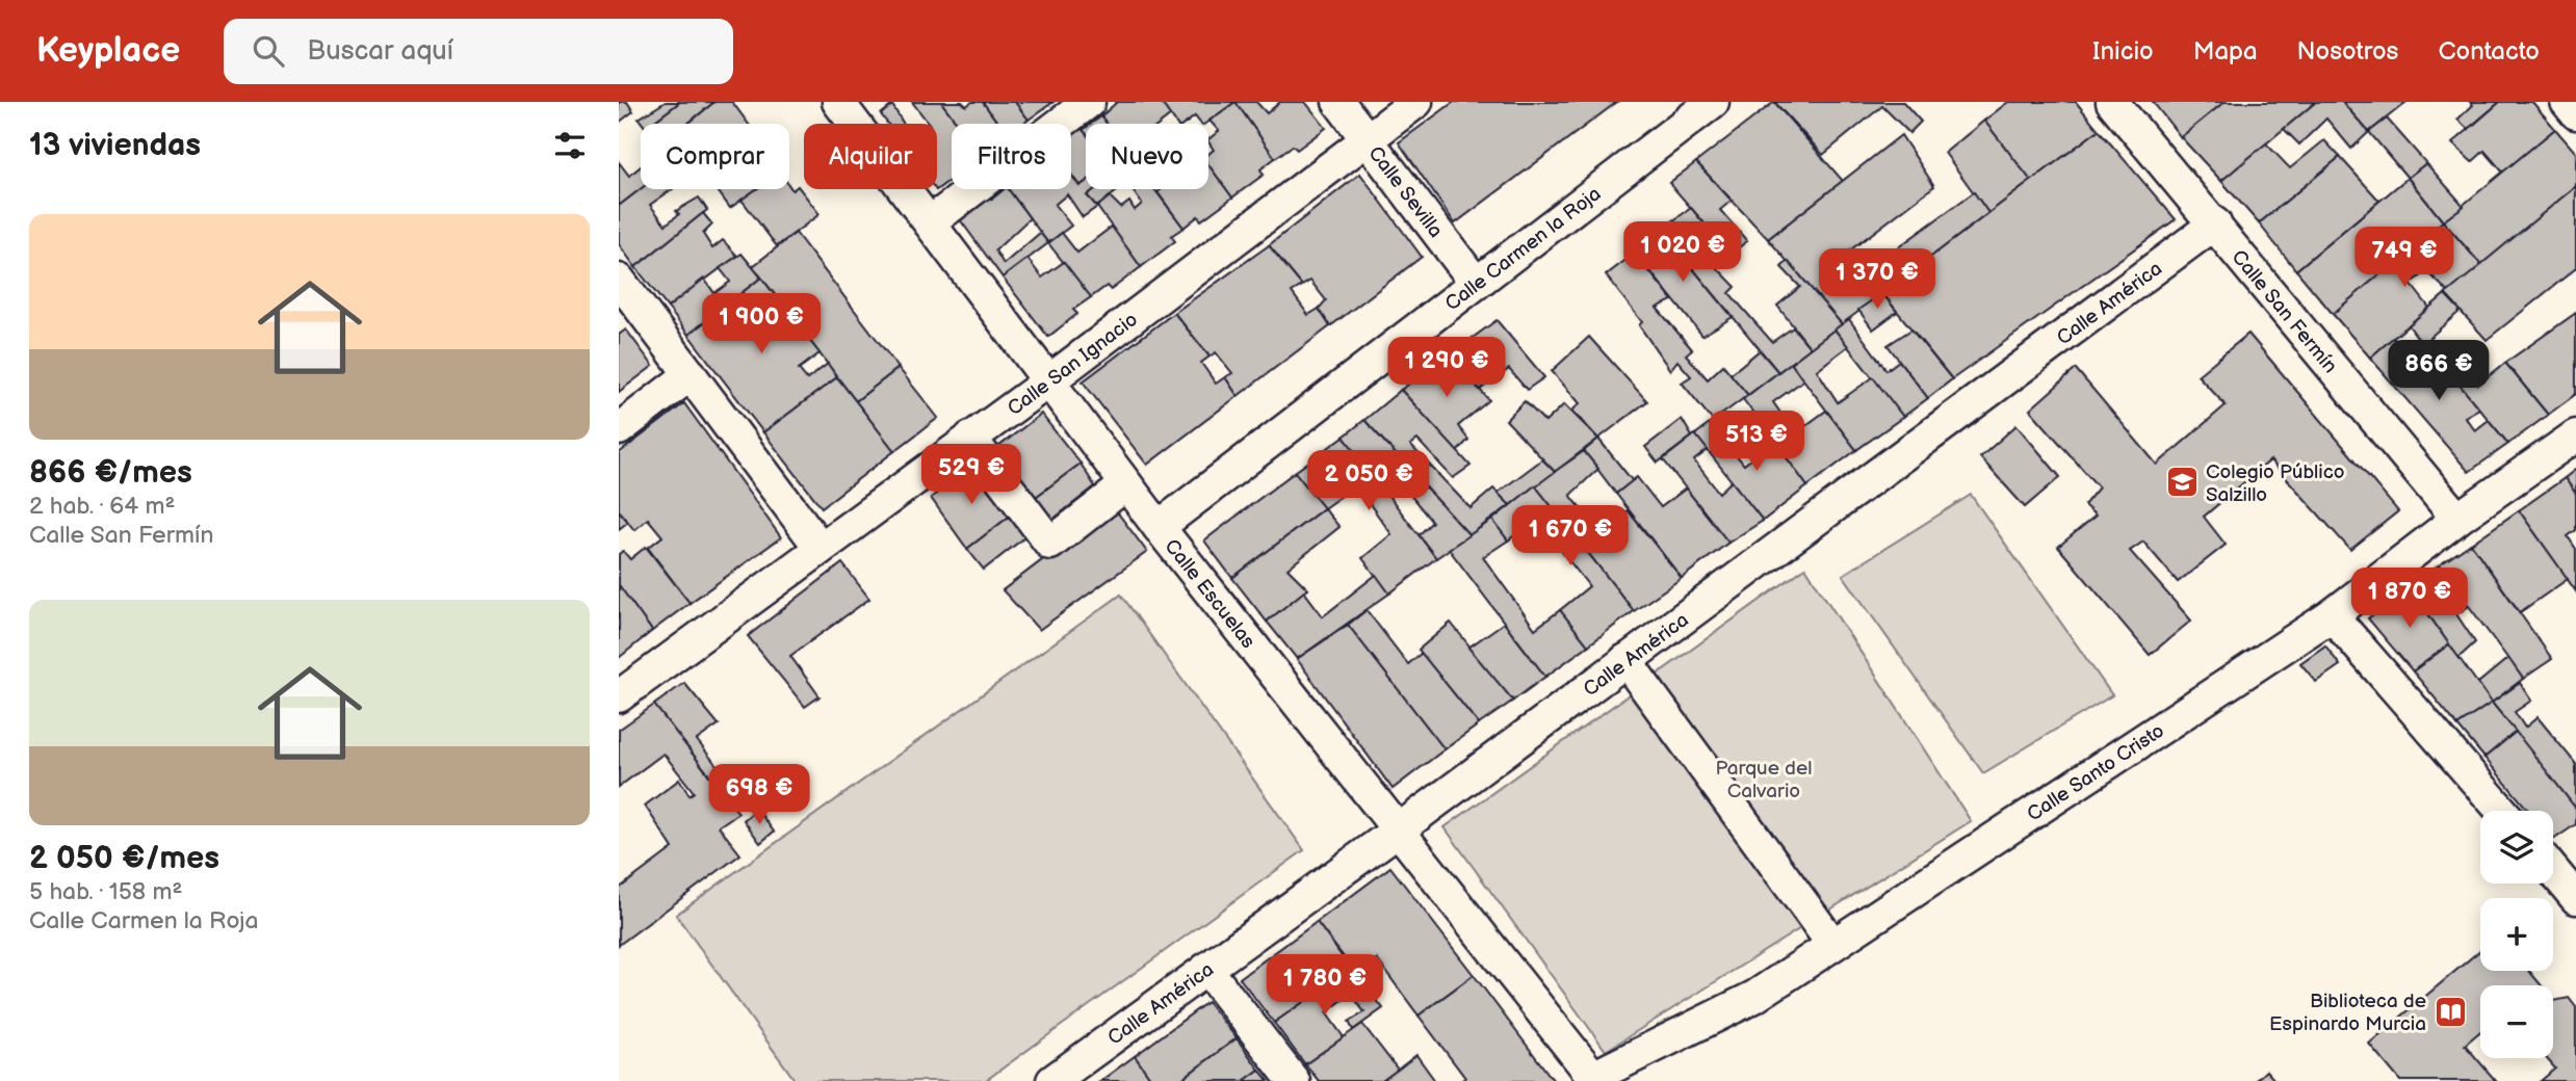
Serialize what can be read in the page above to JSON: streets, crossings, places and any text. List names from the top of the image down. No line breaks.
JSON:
{"streets":{"street":["Calle Sevilla","Calle Carmen la Roja","Calle América","Calle San Fermín","Calle San Ignacio","Calle Escuelas","Calle Santo Cristo"]},"crossings":[["Calle Sevilla","Calle Carmen la Roja"],["Calle Sevilla","Calle San Ignacio"],["Calle Carmen la Roja","Calle Escuelas"],["Calle América","Calle San Fermín"],["Calle América","Calle Escuelas"],["Calle San Fermín","Calle Santo Cristo"],["Calle San Ignacio","Calle Escuelas"],["Calle Escuelas","Calle Santo Cristo"]],"parks":["Parque del Calvario"],"places":{"school or university":["Colegio Público Salzillo"],"library":["Biblioteca de Espinardo Murcia"]},"page":{"header":"Keyplace","search":"Buscar aquí","nav":["Inicio","Mapa","Nosotros","Contacto"],"heading":"13 viviendas","chip":["Comprar","Alquilar","Filtros","Nuevo"],"list":[{"name":"866 €/mes","note":"2 hab. · 64 m² · Calle San Fermín"},{"name":"2 050 €/mes","note":"5 hab. · 158 m² · Calle Carmen la Roja"}],"price":["1 020 €","749 €","1 370 €","1 900 €","1 290 €","866 €","513 €","529 €","2 050 €","1 670 €","1 870 €","698 €","1 780 €"],"map_buttons":["+","−"]}}
